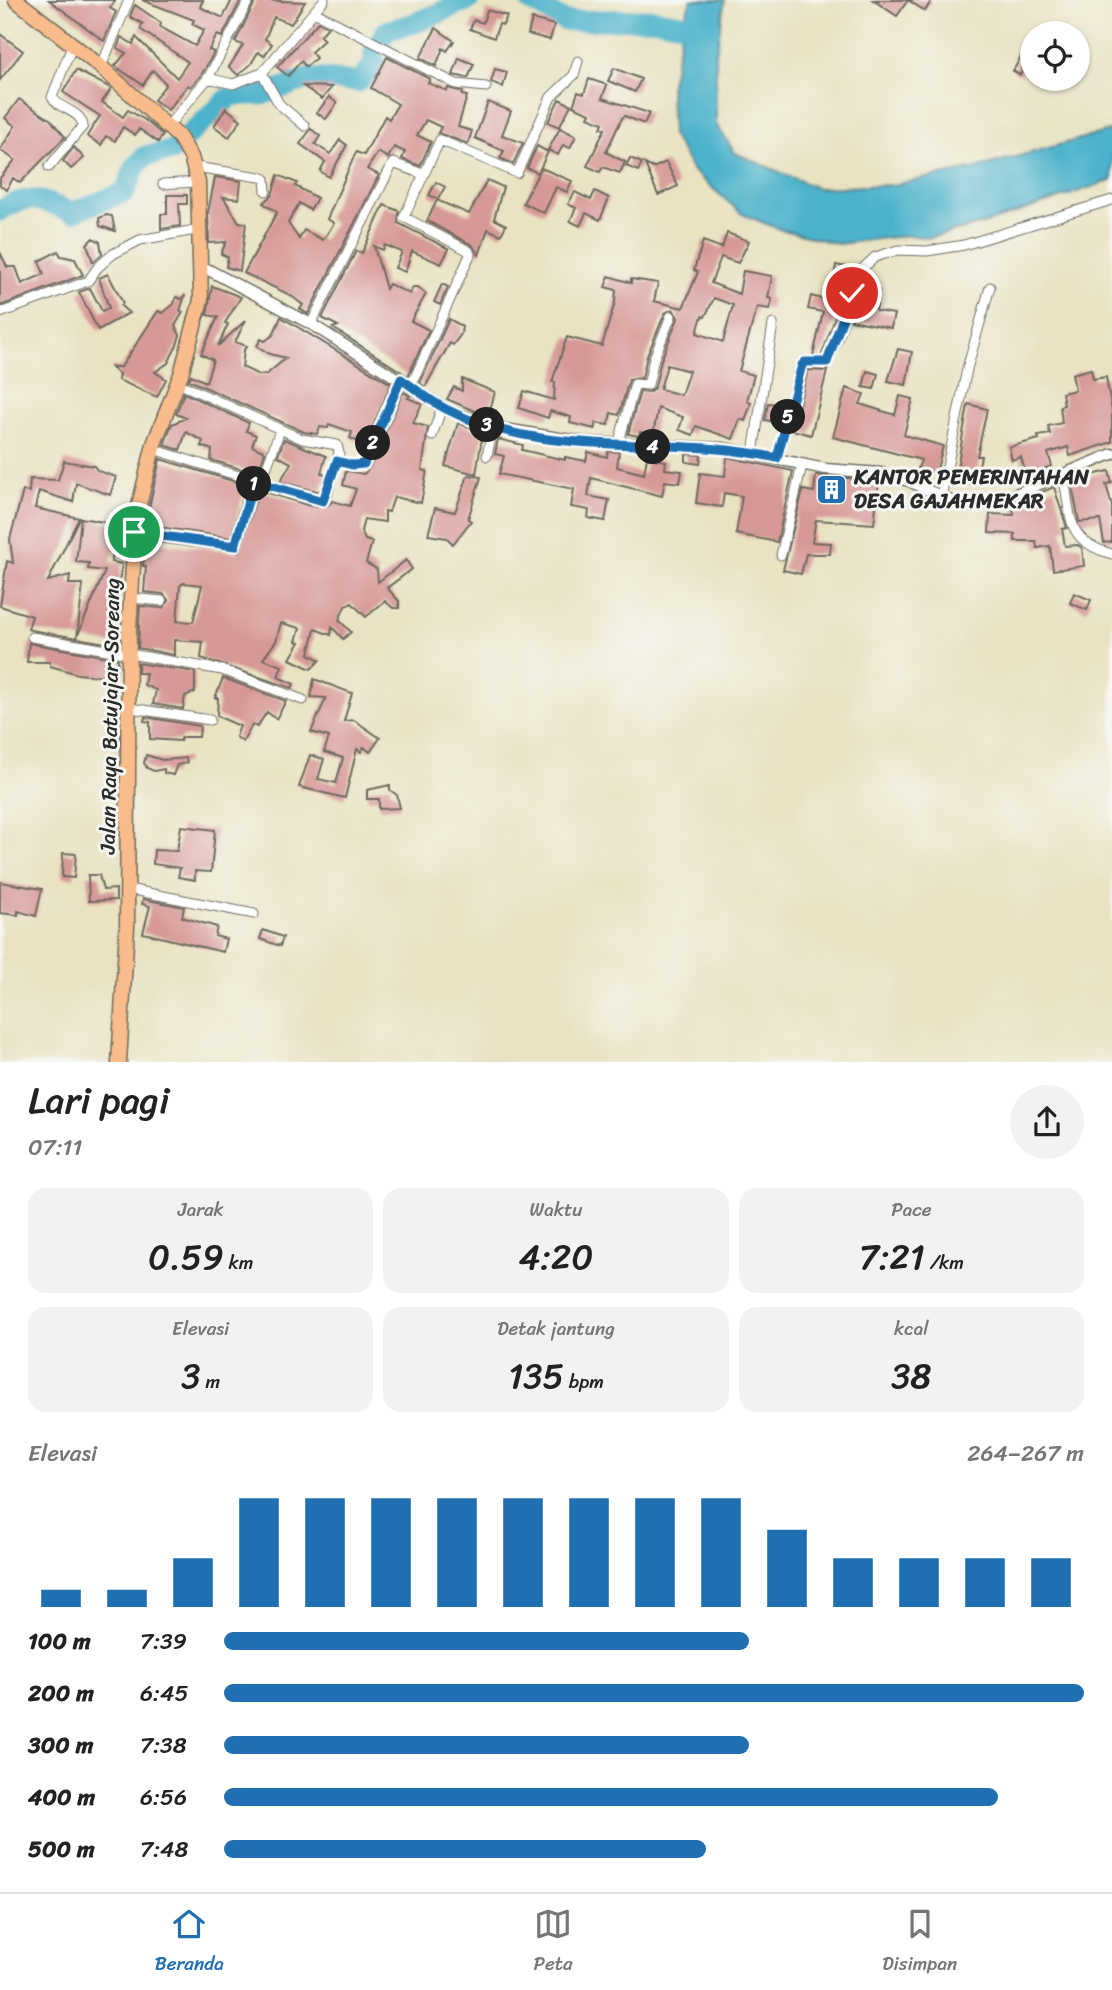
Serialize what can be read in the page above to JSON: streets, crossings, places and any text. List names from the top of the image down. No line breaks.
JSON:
{"streets":{"highway":["Jalan Raya Batujajar-Soreang"]},"places":{"building":["KANTOR PEMERINTAHAN DESA GAJAHMEKAR"]},"page":{"pins":["5","3","2","4","1"],"heading":["Lari pagi","07:11"],"stats":[["Jarak","0.59 km"],["Waktu","4:20"],["Pace","7:21 /km"],["Elevasi","3 m"],["Detak jantung","135 bpm"],["kcal","38"]],"chart":["Elevasi","264–267 m"],"list":[{"name":"100 m","note":"7:39"},{"name":"200 m","note":"6:45"},{"name":"300 m","note":"7:38"},{"name":"400 m","note":"6:56"},{"name":"500 m","note":"7:48"}],"tabs":["Beranda","Peta","Disimpan"]}}
